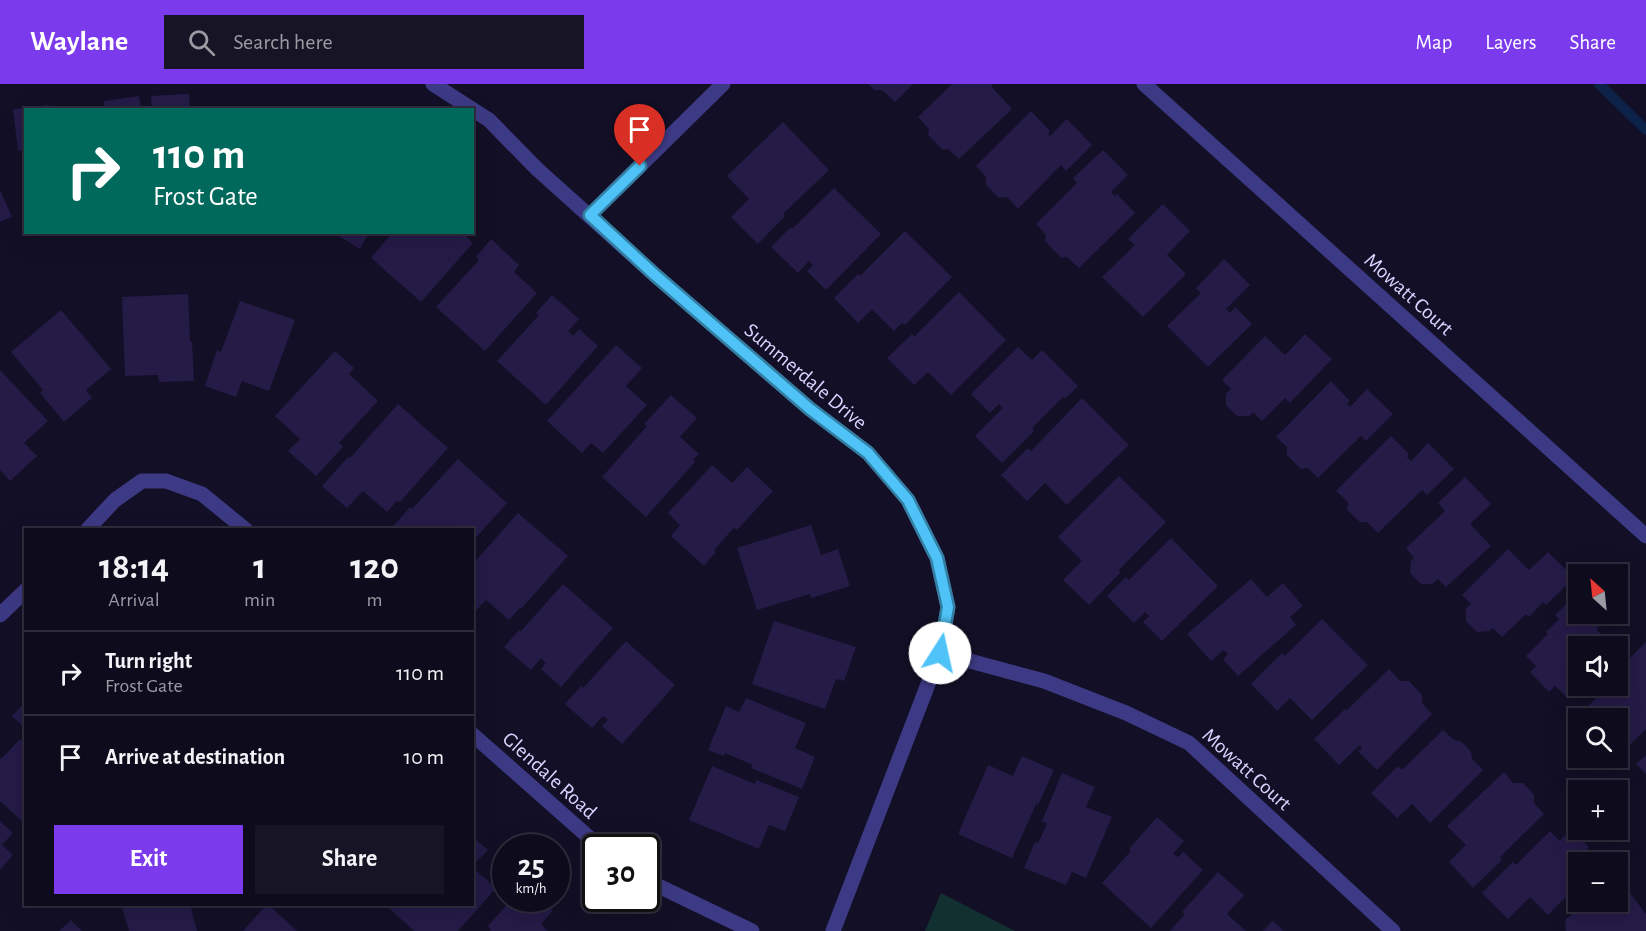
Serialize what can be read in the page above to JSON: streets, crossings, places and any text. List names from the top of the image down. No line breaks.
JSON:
{"streets":{"street":["Mowatt Court","Summerdale Drive","Glendale Road"]},"crossings":[["Mowatt Court","Summerdale Drive"]],"north":"top left","page":{"header":"Waylane","search":"Search here","nav":["Map","Layers","Share"],"turn":["110 m","Frost Gate"],"eta":["18:14","Arrival","1","min","120","m"],"map_buttons":["+","−"],"list":[{"name":"Turn right","note":"Frost Gate","value":"110 m"},{"name":"Arrive at destination","value":"10 m"}],"buttons":["Exit","Share"],"speed":"25 km/h","limit":"30"}}
